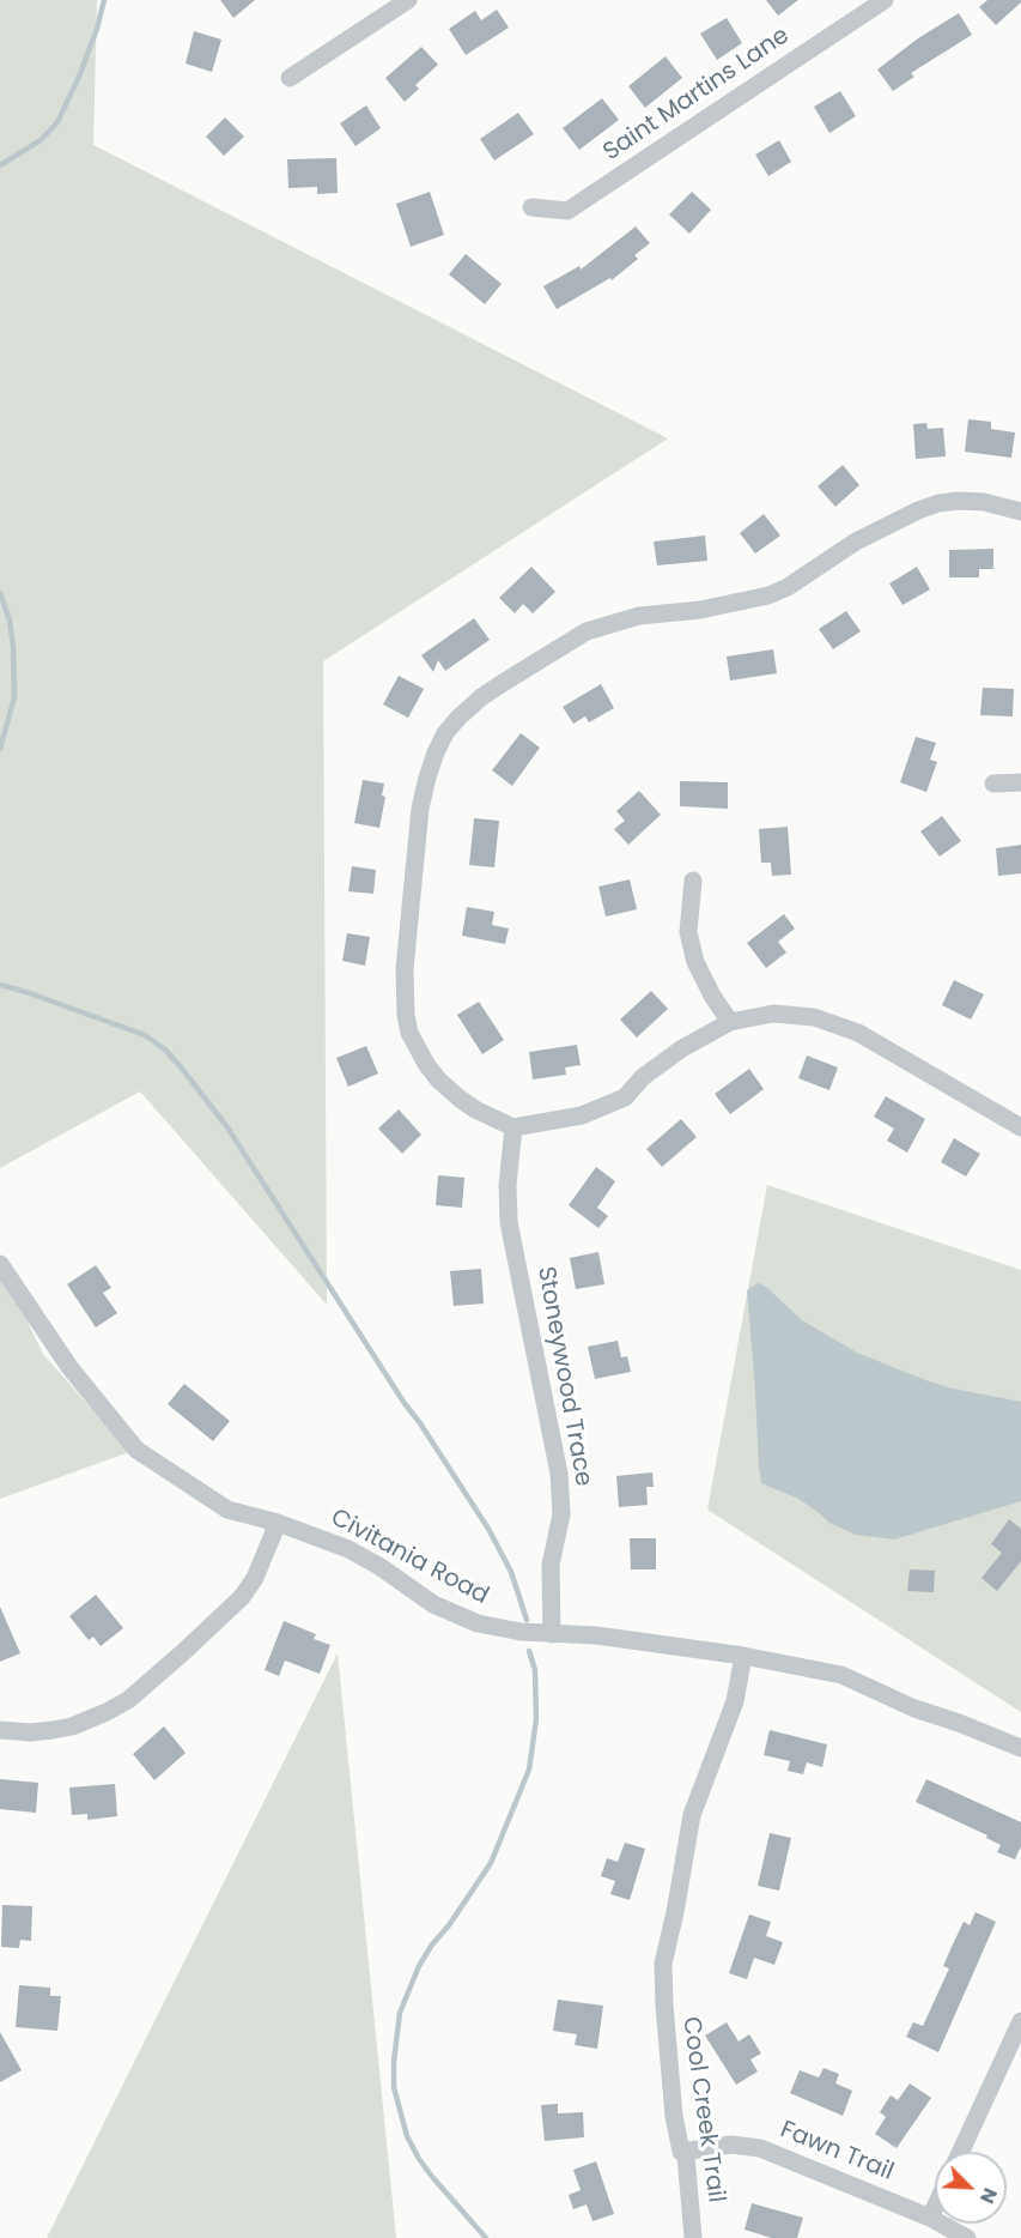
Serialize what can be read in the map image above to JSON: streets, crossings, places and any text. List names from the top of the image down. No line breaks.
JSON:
{"streets":{"street":["Saint Martins Lane","Stoneywood Trace","Civitania Road","Cool Creek Trail","Fawn Trail"]},"crossings":[["Stoneywood Trace","Civitania Road"],["Civitania Road","Cool Creek Trail"],["Cool Creek Trail","Fawn Trail"]],"north":"bottom right"}
